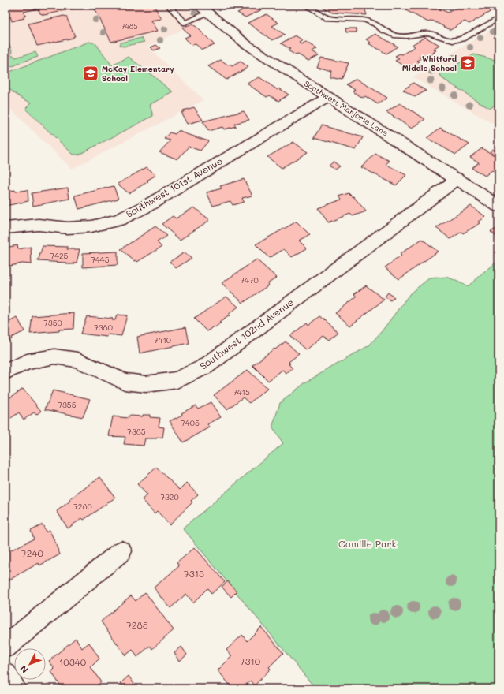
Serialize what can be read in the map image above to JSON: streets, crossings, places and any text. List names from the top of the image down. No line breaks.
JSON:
{"streets":{"street":["Southwest Marjorie Lane","Southwest 101st Avenue","Southwest 102nd Avenue"]},"crossings":[["Southwest Marjorie Lane","Southwest 101st Avenue"],["Southwest Marjorie Lane","Southwest 102nd Avenue"]],"parks":["Camille Park"],"places":{"school or university":["Whitford Middle School","McKay Elementary School"]},"house_numbers":["7485","7425","7445","7470","7350","7380","7410","7415","7355","7405","7385","7320","7280","7240","7315","7285","7310","10340"],"north":"bottom left"}
